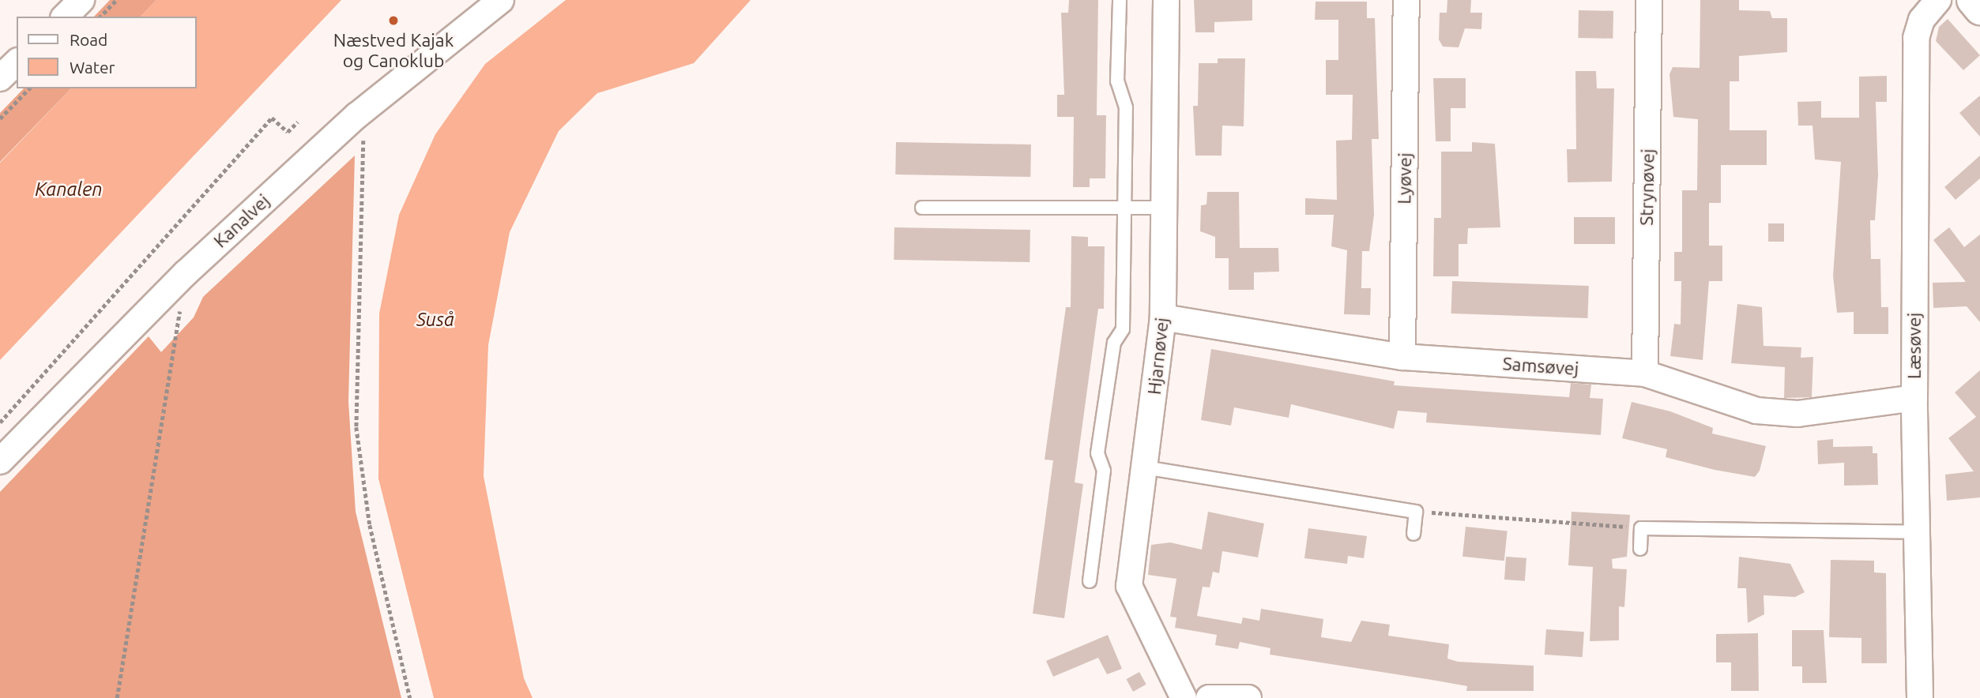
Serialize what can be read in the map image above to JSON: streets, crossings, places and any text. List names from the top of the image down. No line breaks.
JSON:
{"streets":{"street":["Lyøvej","Strynøvej","Kanalvej","Læsøvej","Hjarnøvej","Samsøvej"]},"crossings":[["Lyøvej","Samsøvej"],["Strynøvej","Samsøvej"],["Læsøvej","Samsøvej"],["Hjarnøvej","Samsøvej"]],"water":["Kanalen","Suså"],"places":["Næstved Kajak og Canoklub"],"legend":["Road","Water"]}
